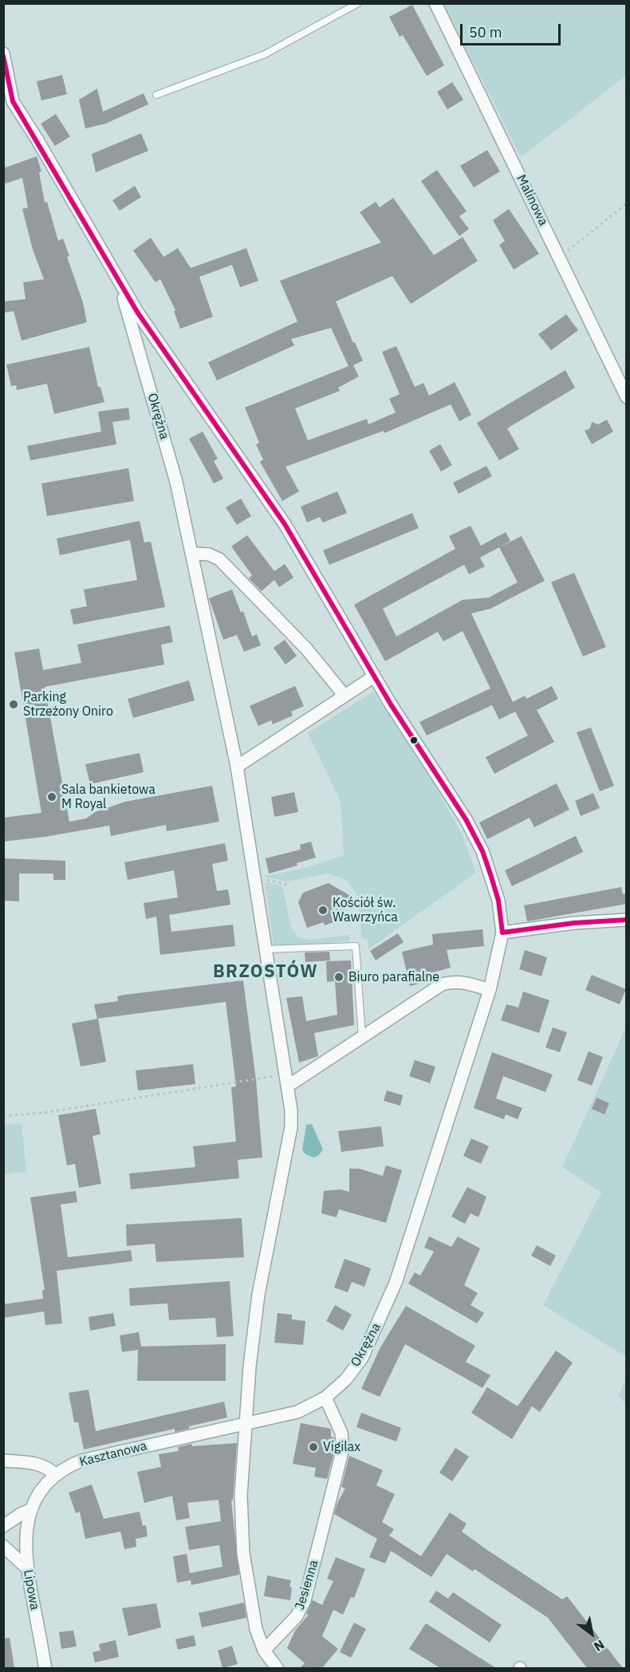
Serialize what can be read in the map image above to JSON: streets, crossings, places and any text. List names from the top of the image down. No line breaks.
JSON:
{"streets":{"street":["Malinowa","Okrężna","Kasztanowa","Jesienna","Lipowa"]},"crossings":[["Okrężna","Kasztanowa"],["Okrężna","Jesienna"],["Kasztanowa","Lipowa"]],"districts":["BRZOSTÓW"],"places":["Parking Strzeżony Oniro","Sala bankietowa M Royal","Kościół św. Wawrzyńca","Biuro parafialne","Vigilax"],"scale_bar":"50 m","north":"bottom right"}
